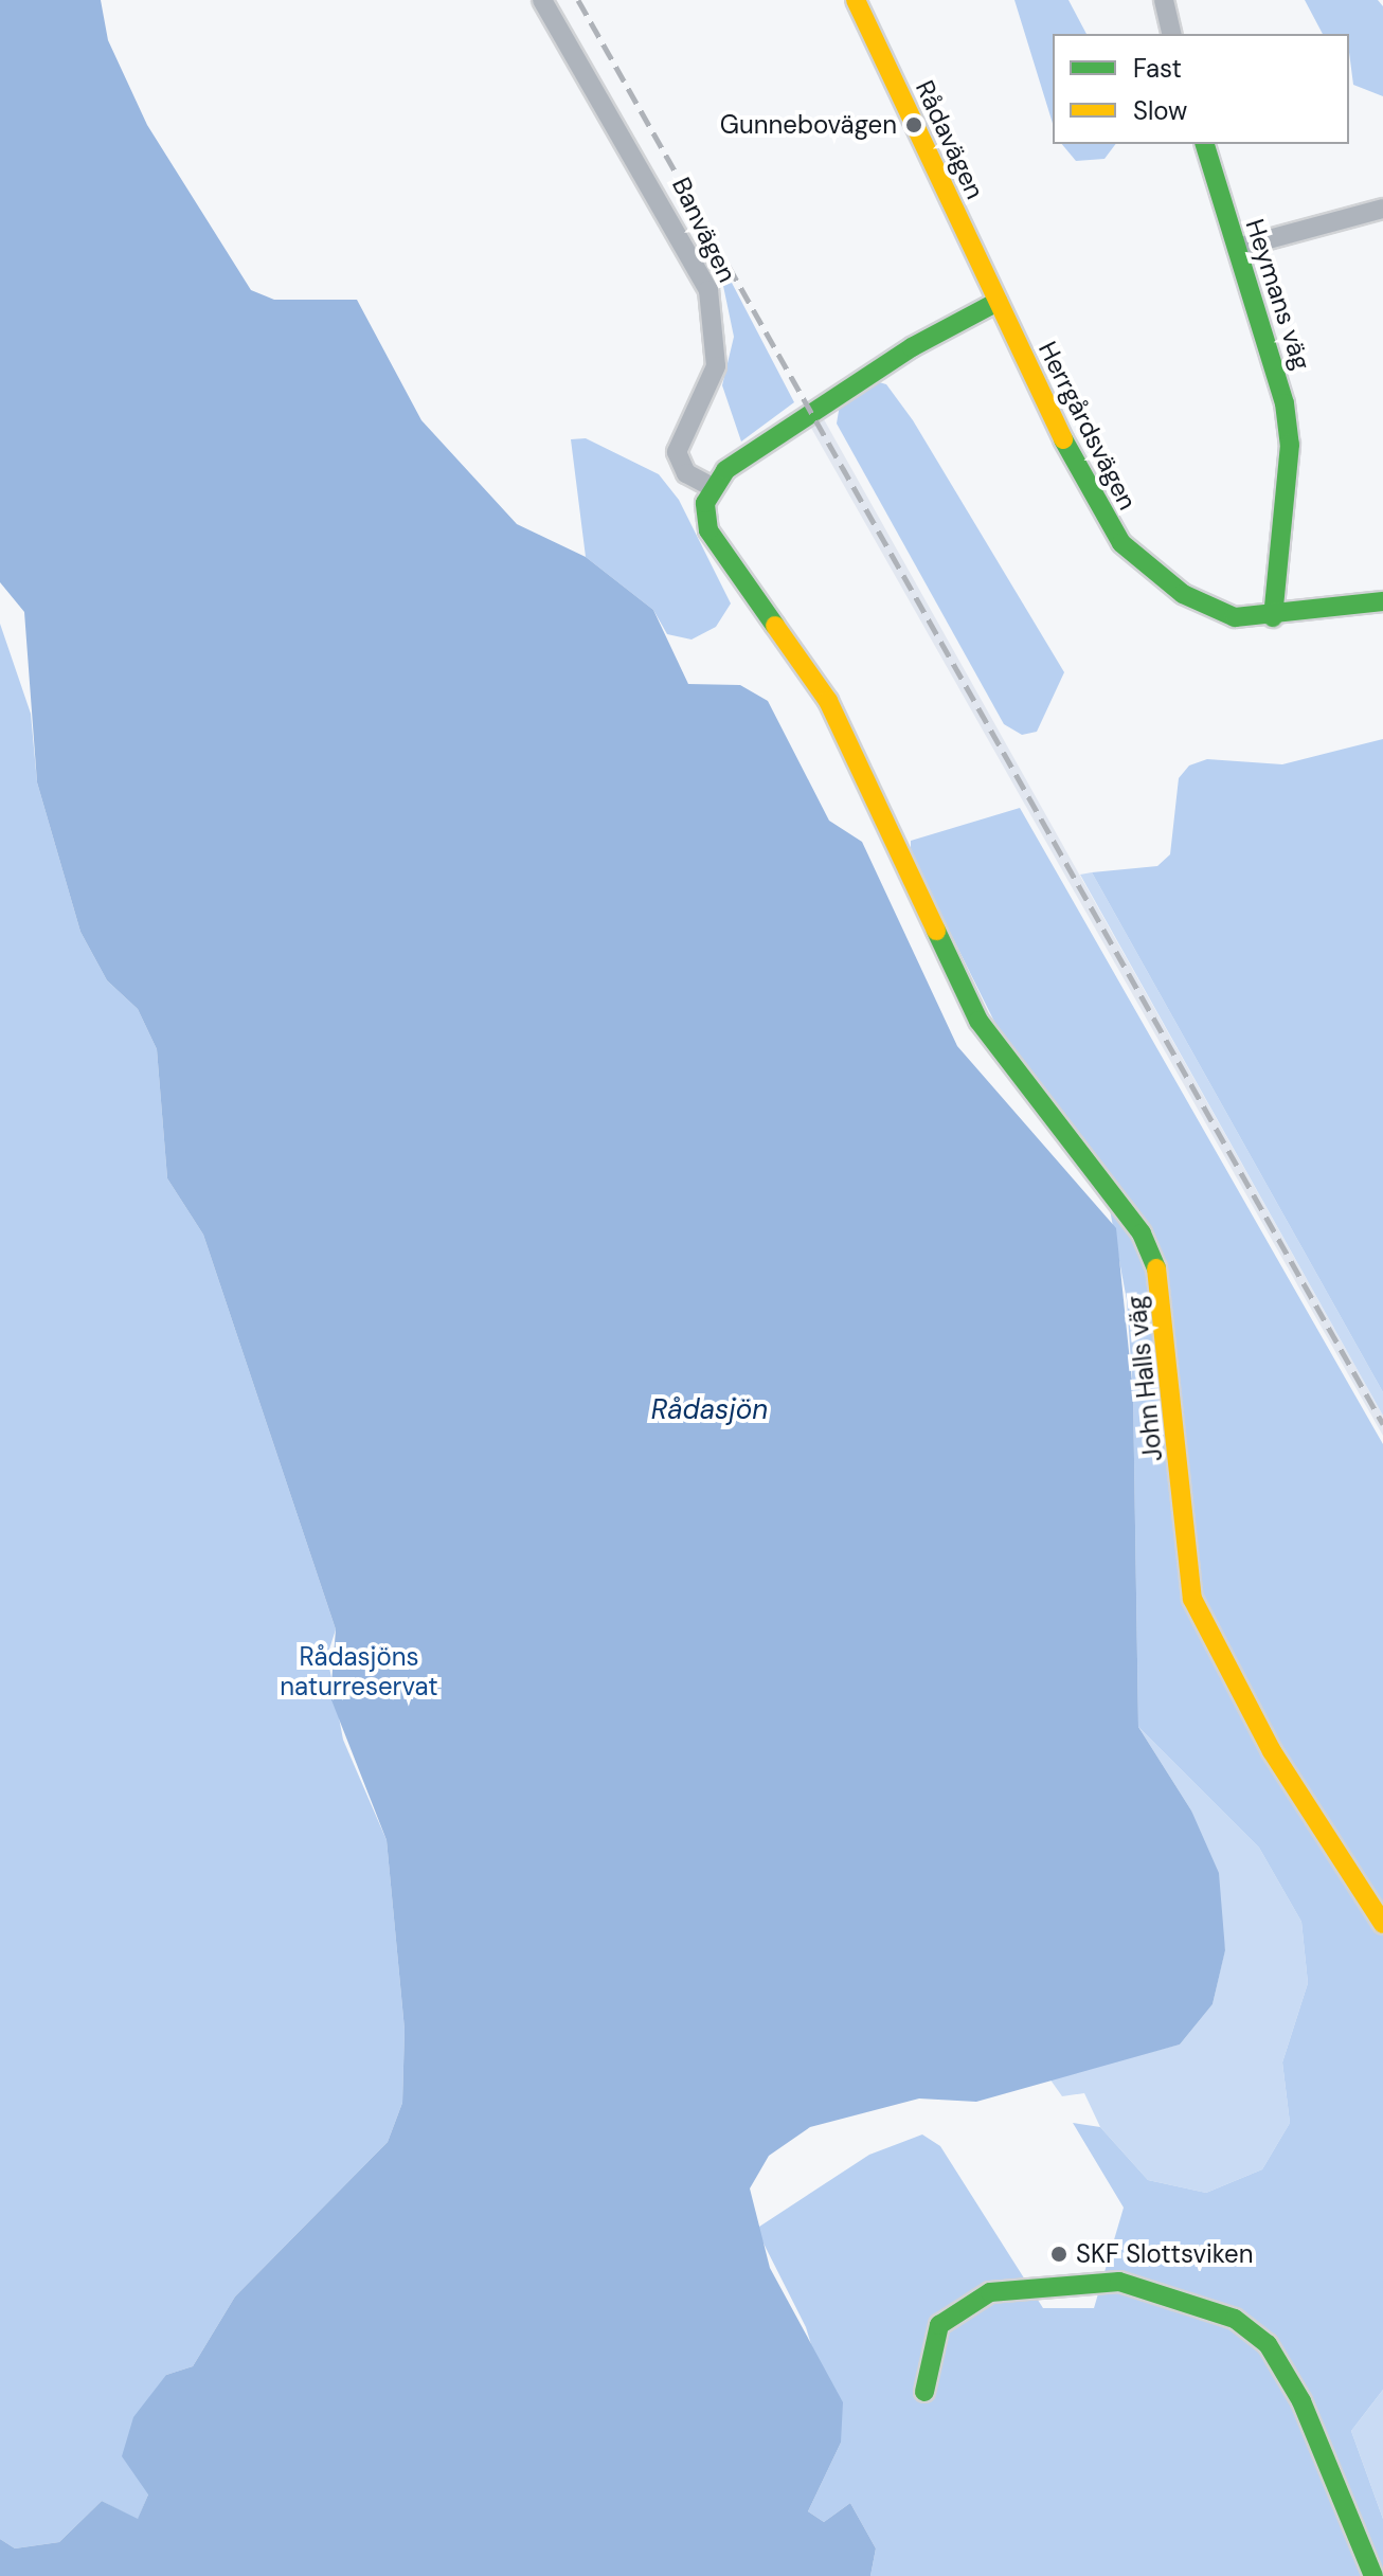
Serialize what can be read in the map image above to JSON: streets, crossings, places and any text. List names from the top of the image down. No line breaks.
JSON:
{"streets":{"street":["Rådavägen","Banvägen","Heymans väg","Herrgårdsvägen","John Halls väg"]},"crossings":[["Rådavägen","Herrgårdsvägen"],["Banvägen","John Halls väg"],["Heymans väg","Herrgårdsvägen"]],"water":["Rådasjön"],"parks":["Rådasjöns naturreservat"],"places":["Gunnebovägen","SKF Slottsviken"],"legend":["Fast","Slow"]}
